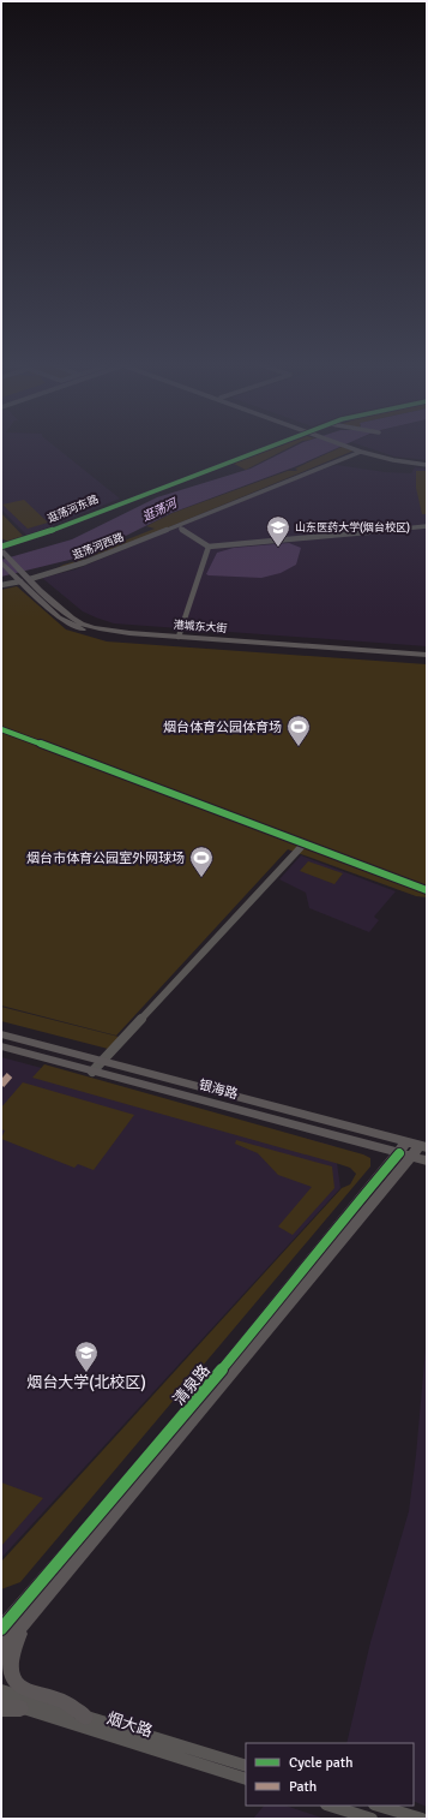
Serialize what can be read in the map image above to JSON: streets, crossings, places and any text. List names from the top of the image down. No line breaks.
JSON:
{"streets":{"main road":["港城东大街","银海路","清泉路"],"street":["逛荡河东路","逛荡河西路","烟大路"]},"crossings":[["逛荡河东路","港城东大街"],["逛荡河西路","港城东大街"],["银海路","清泉路"]],"water":["逛荡河"],"places":{"school or university":["山东医药大学(烟台校区)","烟台大学(北校区)"],"sports":["烟台体育公园体育场","烟台市体育公园室外网球场"]},"legend":["Cycle path","Path"]}
